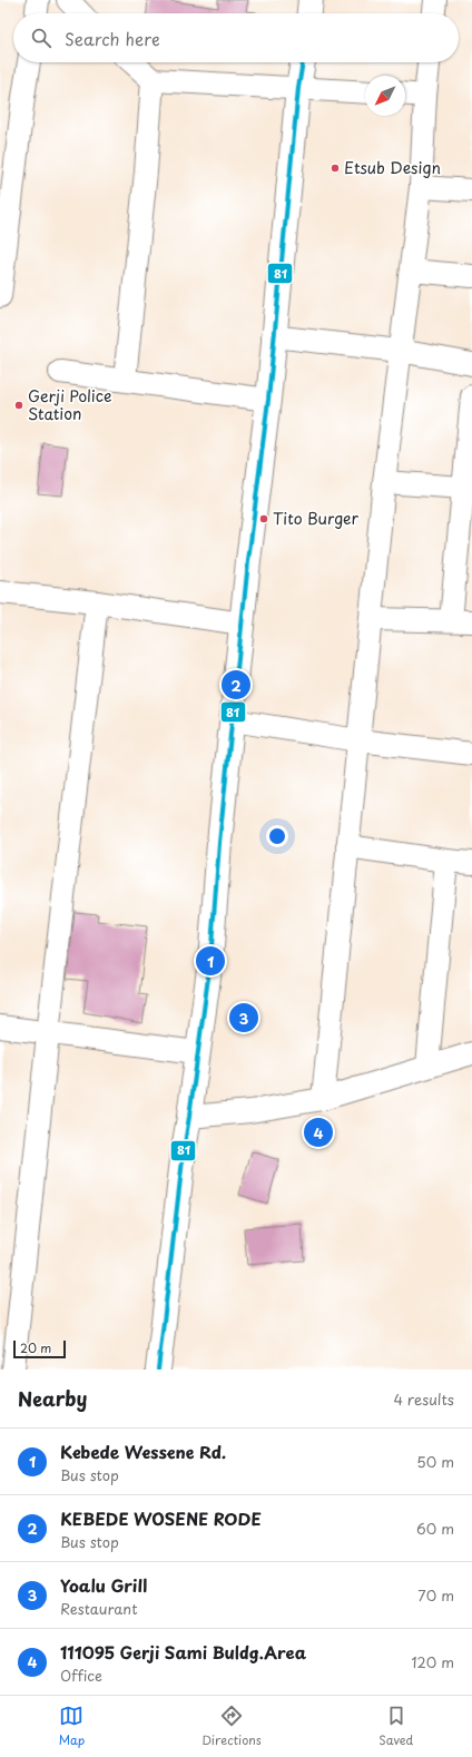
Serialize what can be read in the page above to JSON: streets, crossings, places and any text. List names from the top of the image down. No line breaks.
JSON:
{"places":["Etsub Design","Gerji Police Station","Tito Burger"],"lines":["transit line 81"],"scale_bar":"20 m","north":"bottom left","page":{"search":"Search here","pins":["2","1","3","4"],"scale":"20 m","heading":["Nearby","4 results"],"list":[{"mark":"1","name":"Kebede Wessene Rd.","note":"Bus stop","value":"50 m"},{"mark":"2","name":"KEBEDE WOSENE RODE","note":"Bus stop","value":"60 m"},{"mark":"3","name":"Yoalu Grill","note":"Restaurant","value":"70 m"},{"mark":"4","name":"111095 Gerji Sami Buldg.Area","note":"Office","value":"120 m"}],"nav":["Map","Directions","Saved"]}}
